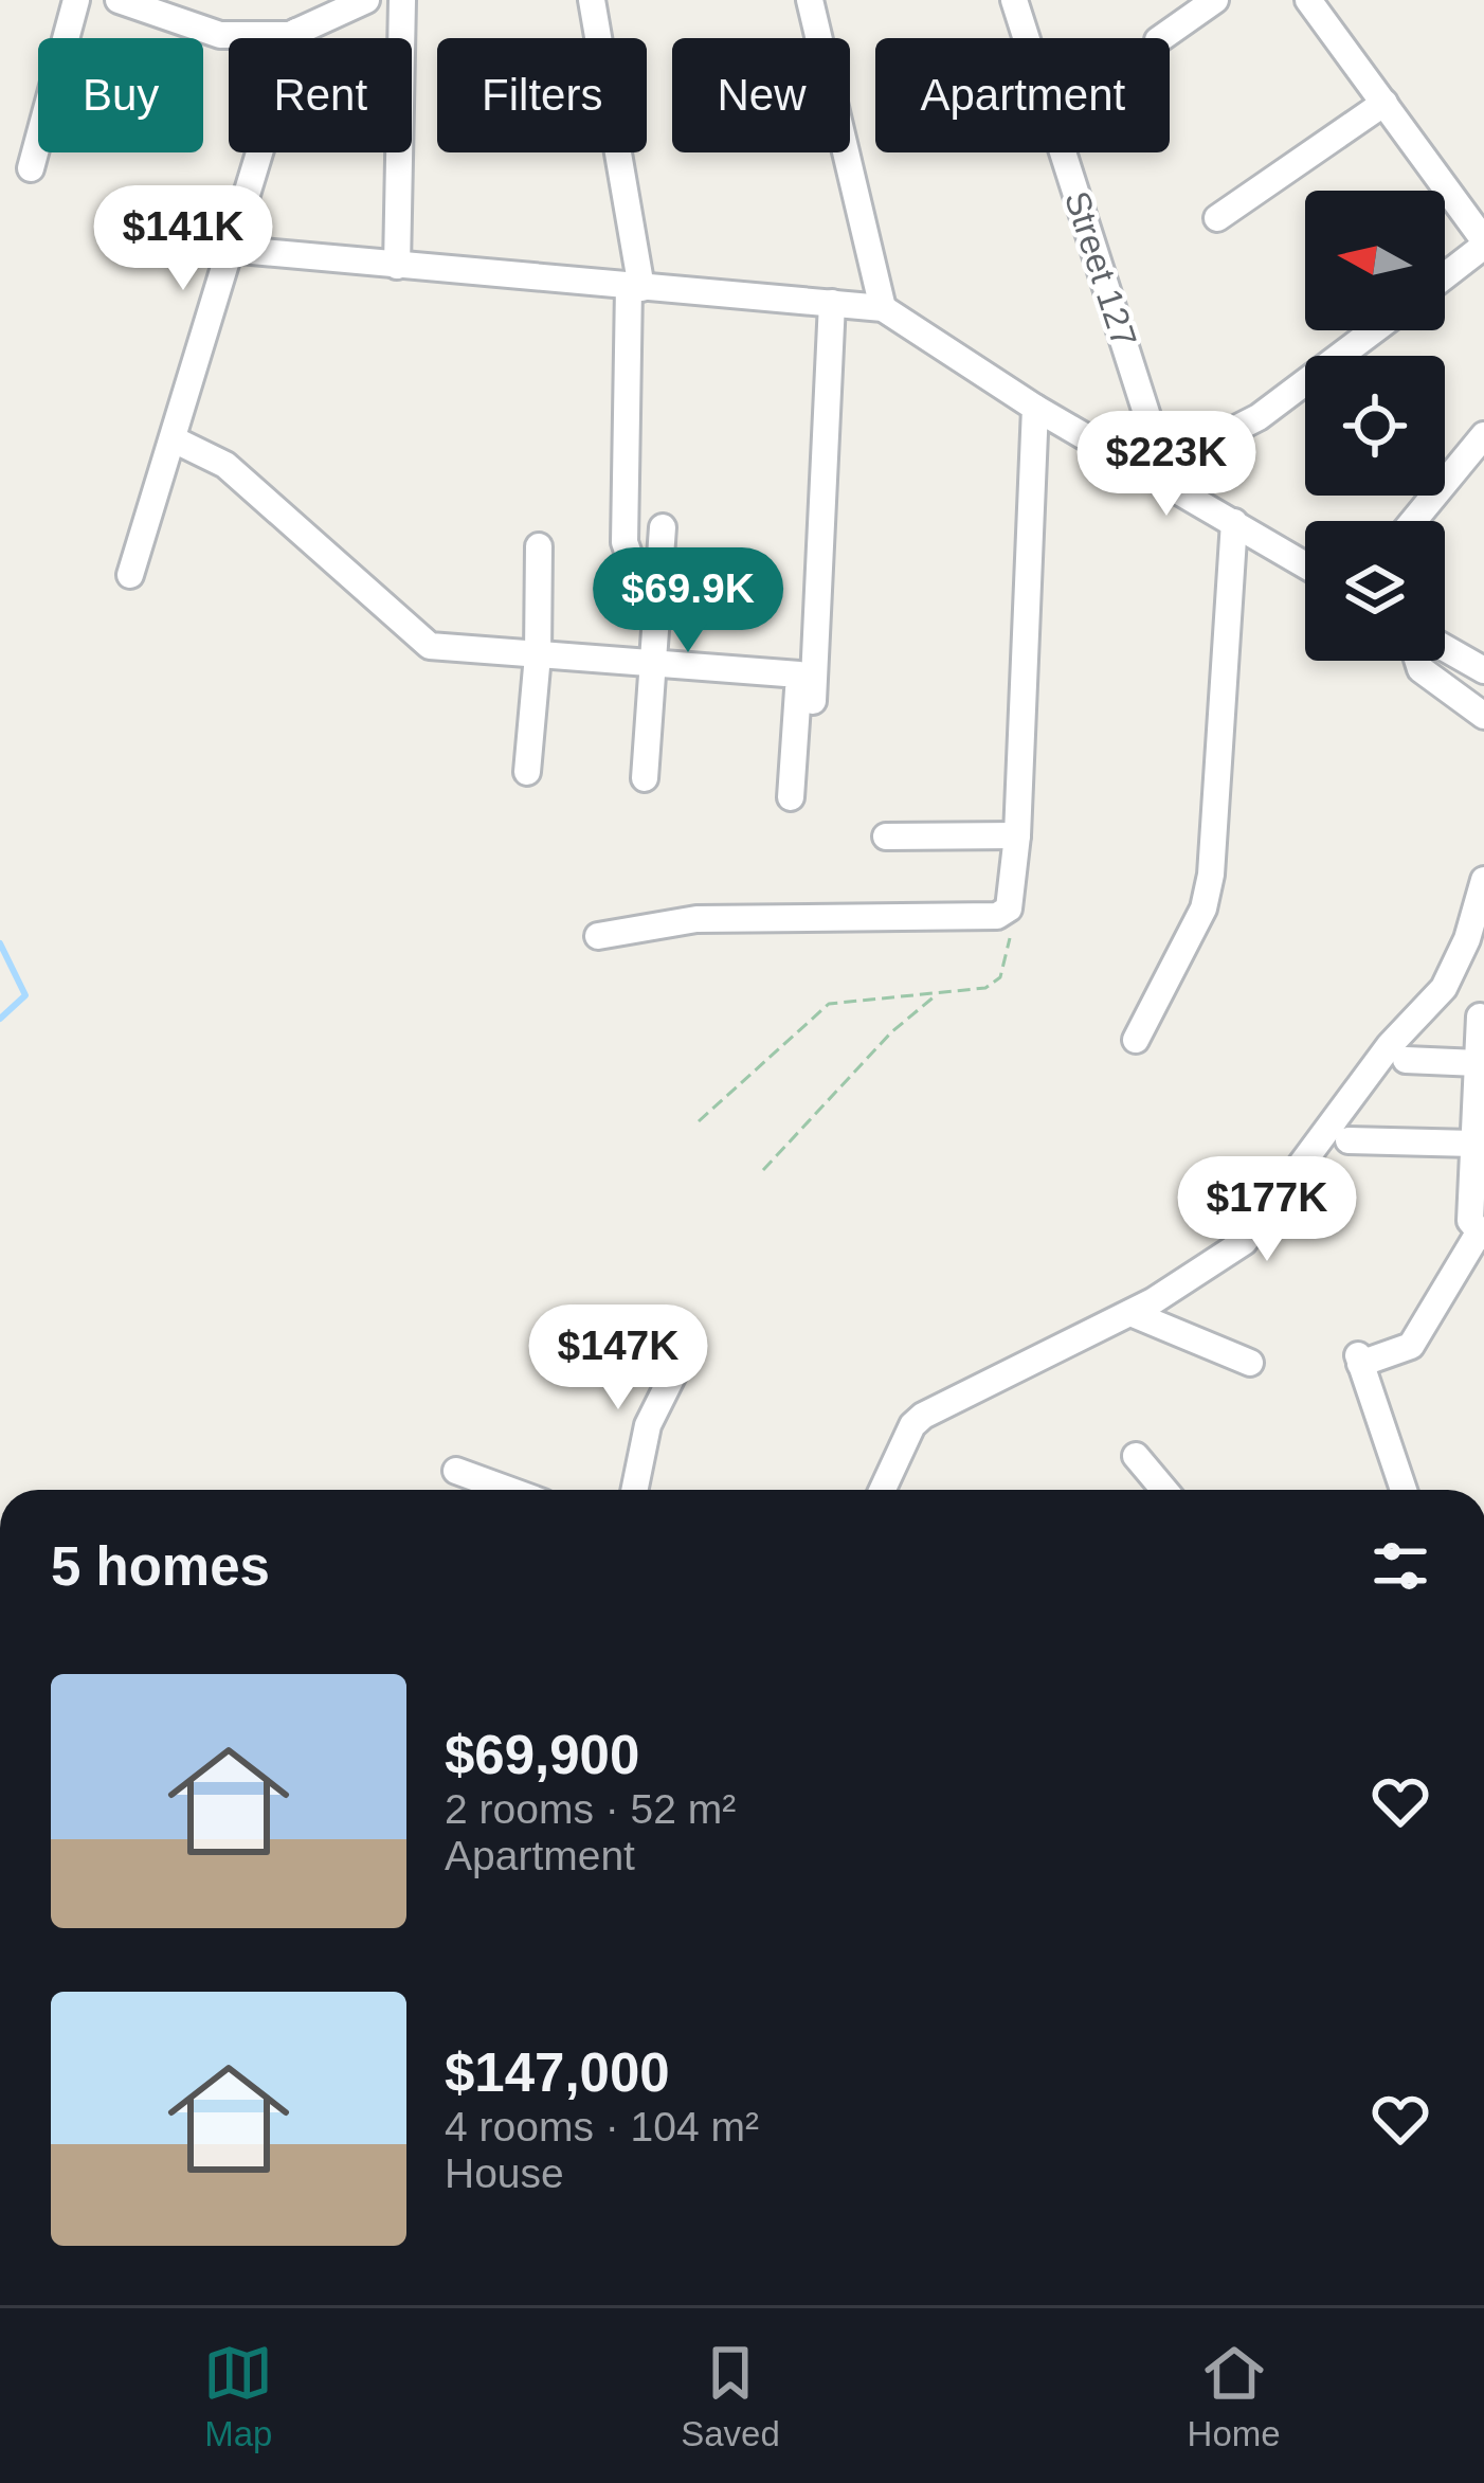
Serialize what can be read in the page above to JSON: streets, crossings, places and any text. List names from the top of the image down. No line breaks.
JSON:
{"streets":{"street":["Street 127"]},"north":"left","page":{"chip":["Buy","Rent","Filters","New","Apartment"],"price":["$141K","$223K","$69.9K","$177K","$147K"],"heading":"5 homes","list":[{"name":"$69,900","note":"2 rooms · 52 m² · Apartment"},{"name":"$147,000","note":"4 rooms · 104 m² · House"}],"tabs":["Map","Saved","Home"]}}
